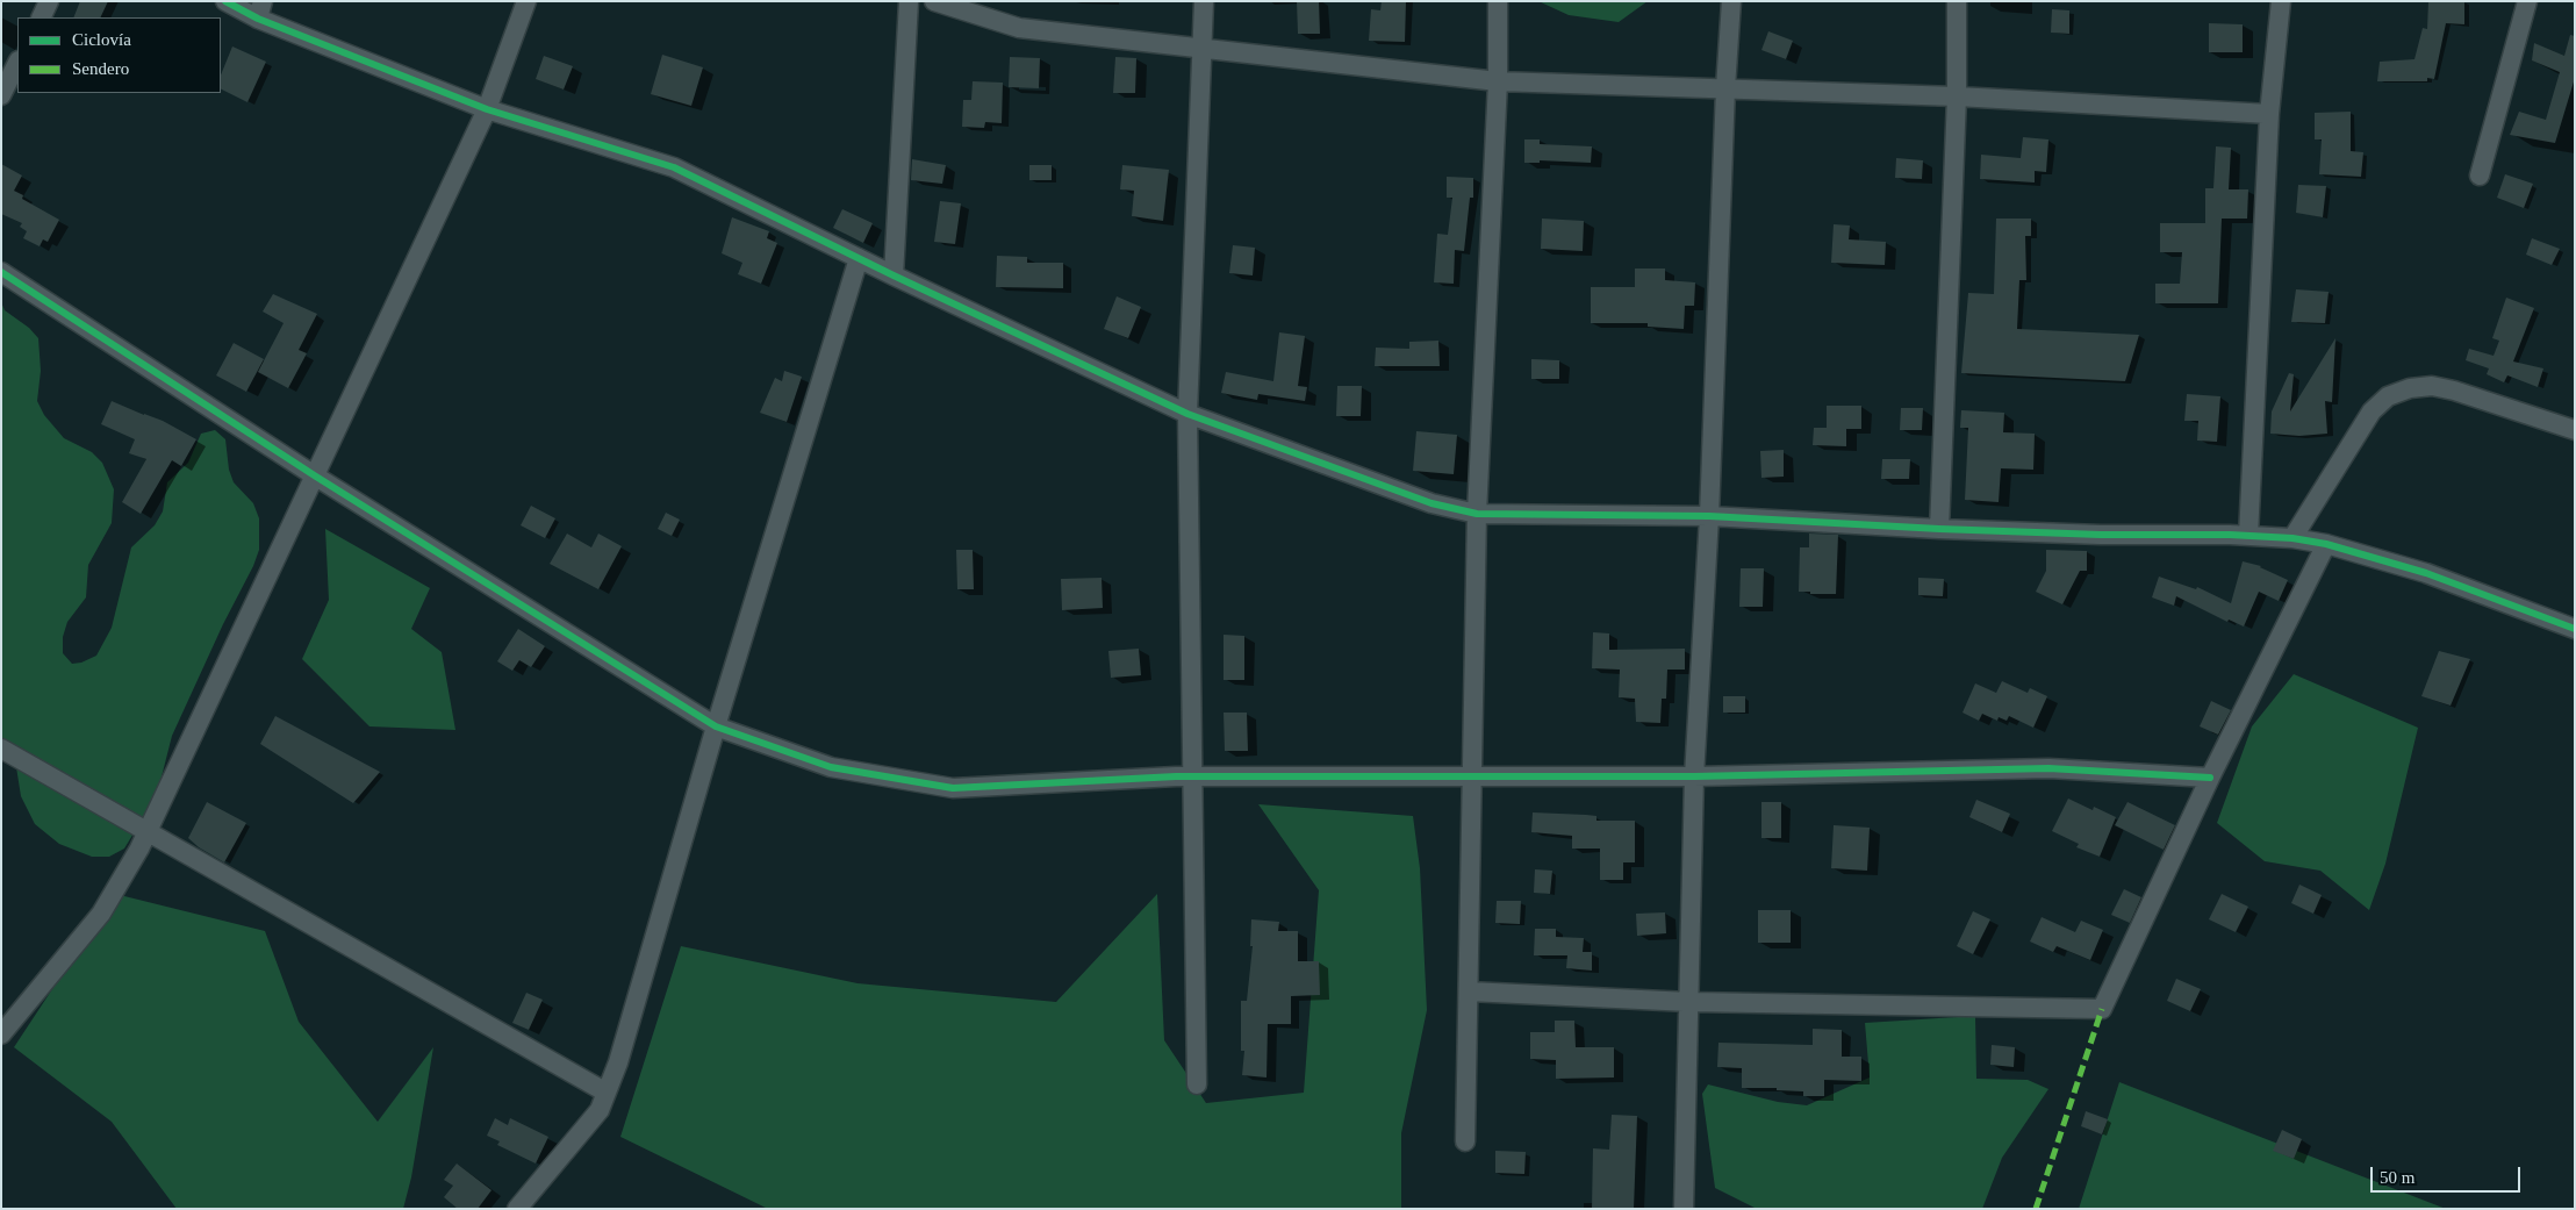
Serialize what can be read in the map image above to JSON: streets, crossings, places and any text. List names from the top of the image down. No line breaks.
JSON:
{"legend":["Ciclovía","Sendero"],"scale_bar":"50 m"}
